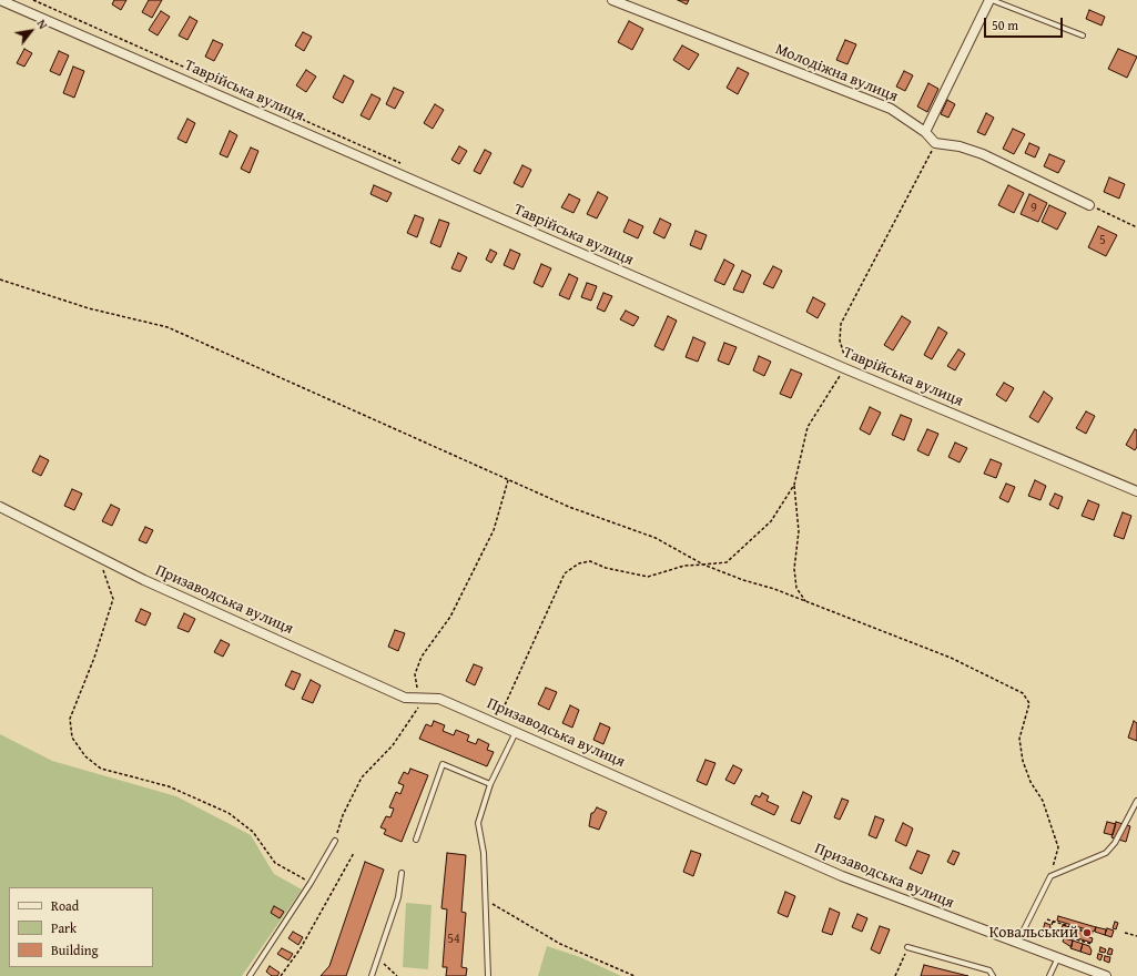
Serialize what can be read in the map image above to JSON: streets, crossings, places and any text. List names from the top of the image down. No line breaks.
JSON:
{"streets":{"street":["Молодіжна вулиця","Таврійська вулиця","Призаводська вулиця"]},"places":["Ковальський"],"house_numbers":["9","5","54"],"legend":["Road","Park","Building"],"scale_bar":"50 m","north":"top right"}
